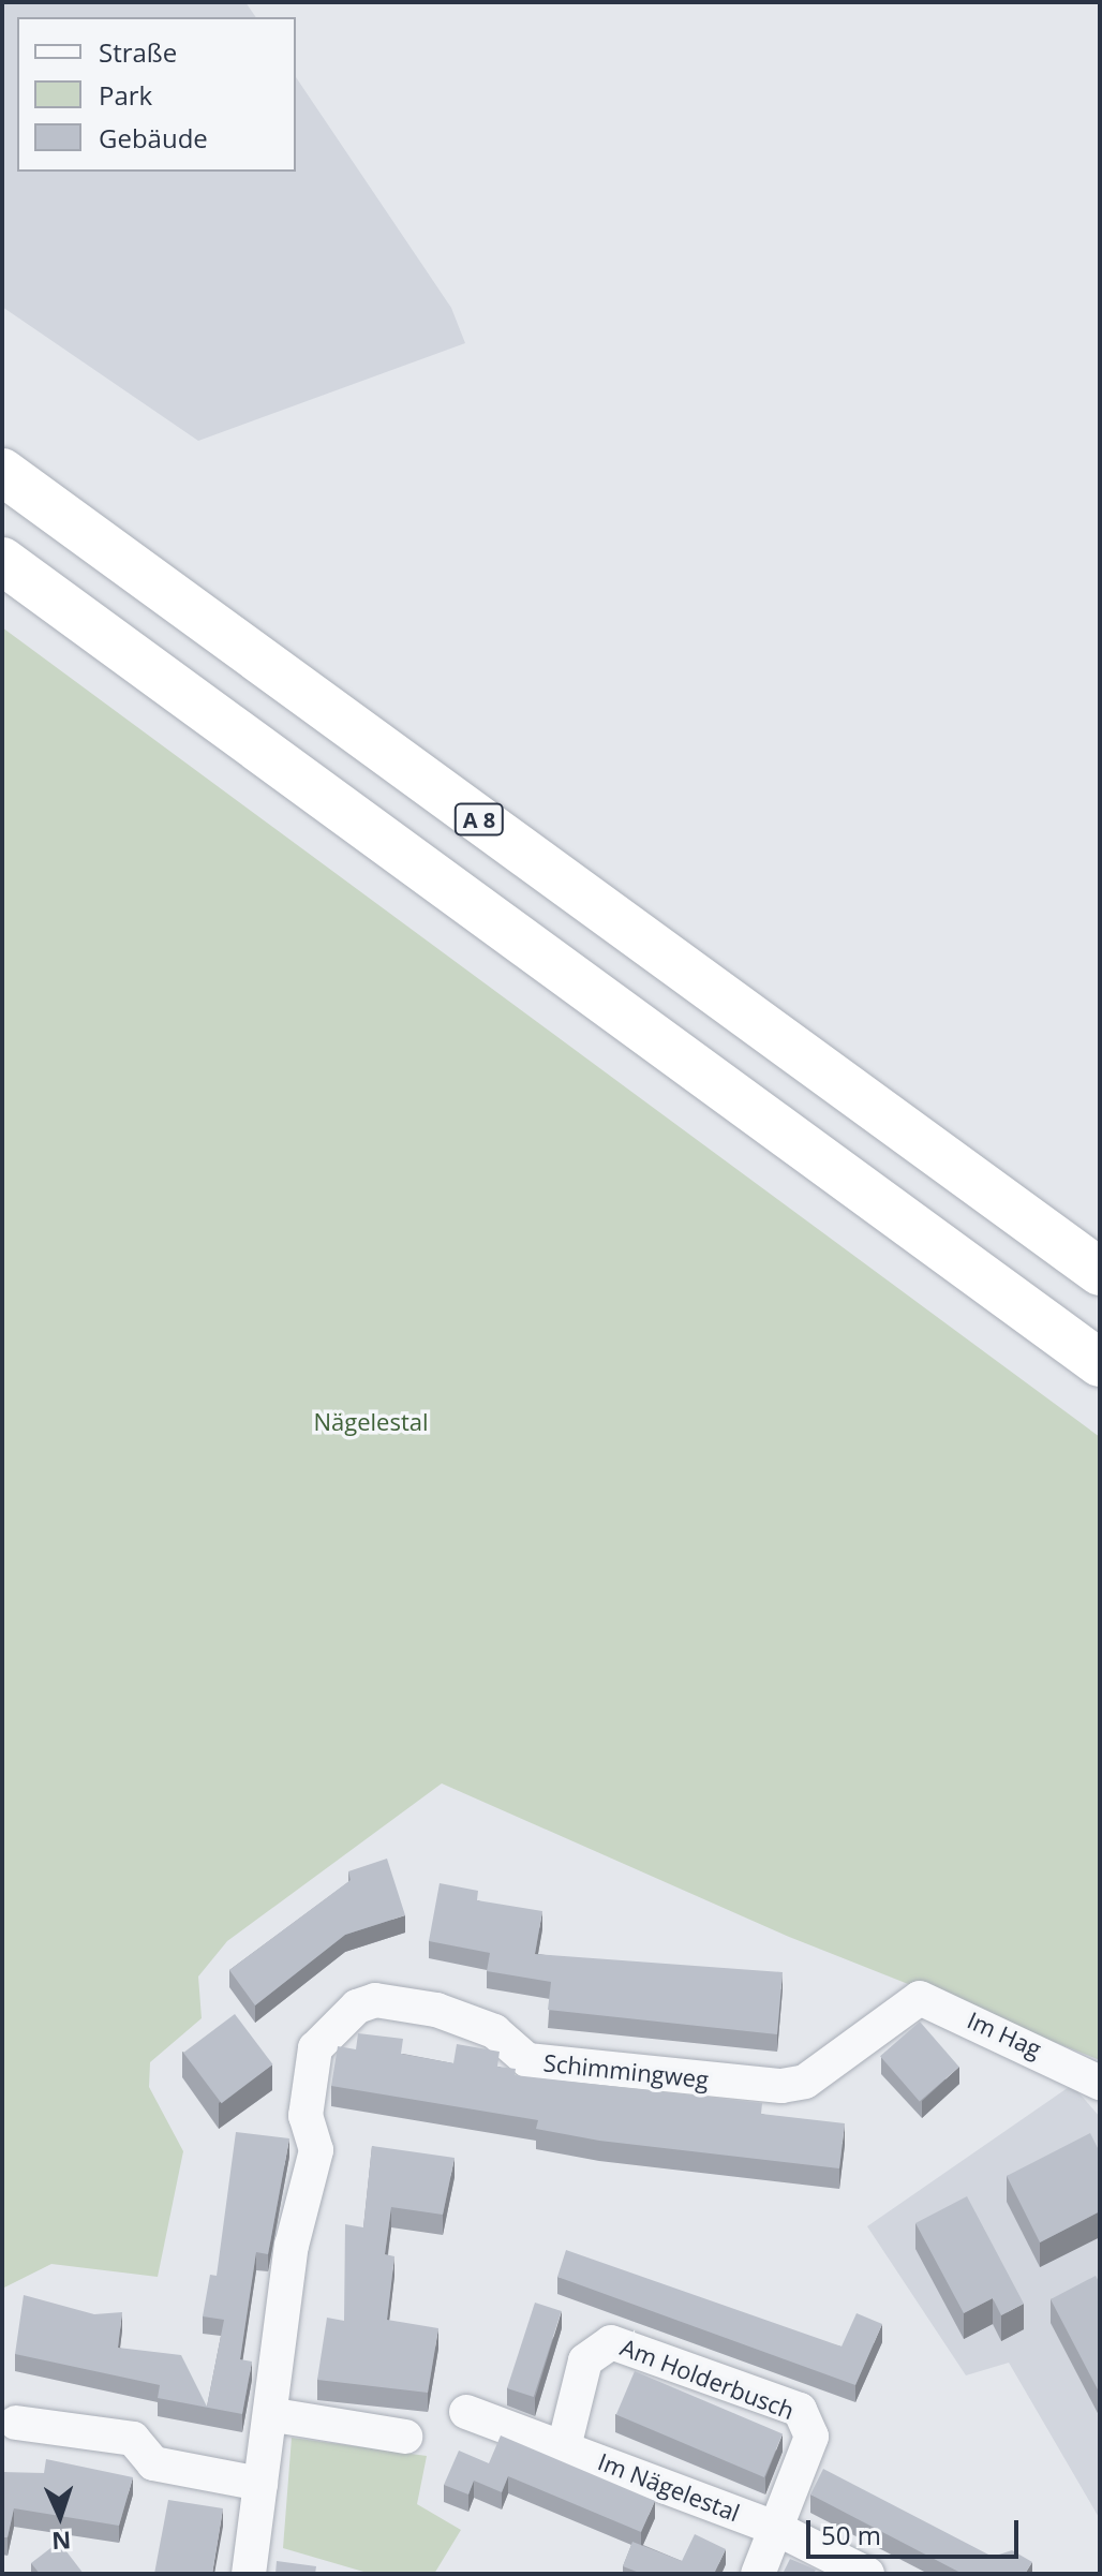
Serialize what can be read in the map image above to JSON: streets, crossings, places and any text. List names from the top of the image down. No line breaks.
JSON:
{"streets":{"highway":["A 8"],"street":["Im Hag","Schimmingweg","Am Holderbusch","Im Nägelestal"]},"crossings":[["Im Hag","Schimmingweg"],["Am Holderbusch","Im Nägelestal"]],"parks":["Nägelestal"],"legend":["Straße","Park","Gebäude"],"scale_bar":"50 m","north":"bottom"}
